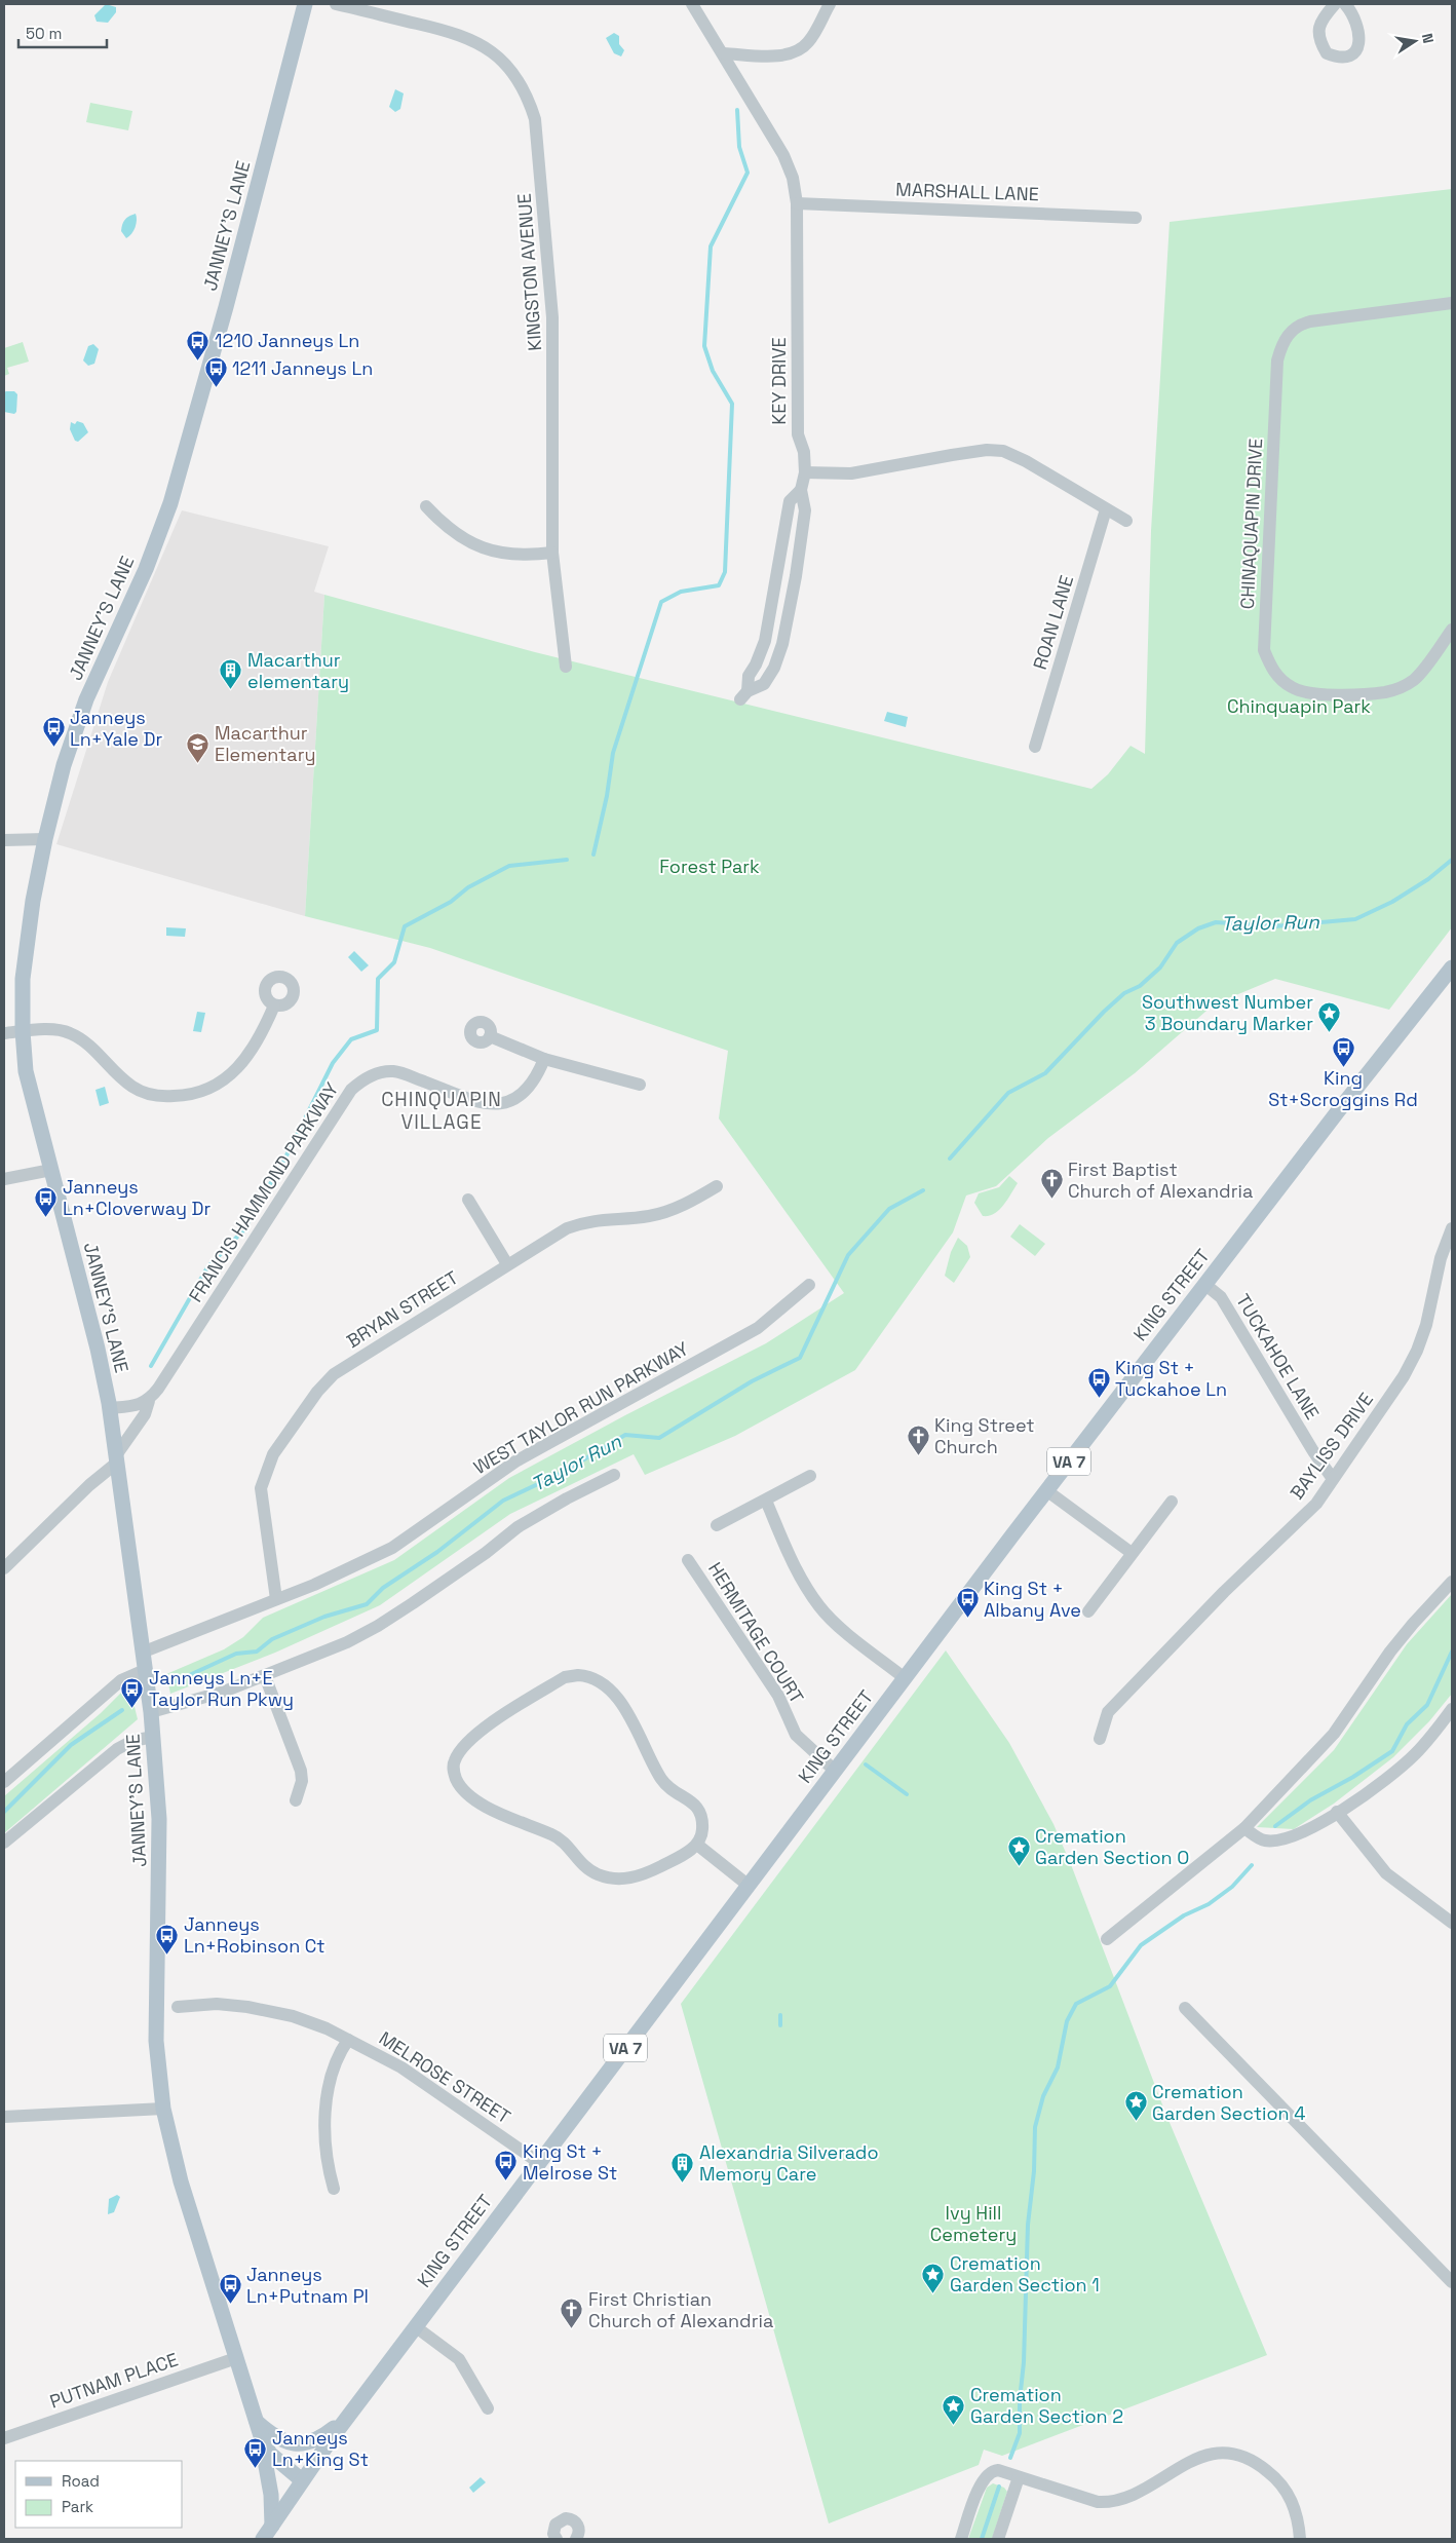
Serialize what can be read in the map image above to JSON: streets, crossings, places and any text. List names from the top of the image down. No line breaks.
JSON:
{"streets":{"main road":["JANNEY'S LANE","KING STREET","VA 7"],"street":["MARSHALL LANE","KINGSTON AVENUE","KEY DRIVE","CHINAQUAPIN DRIVE","ROAN LANE","FRANCIS HAMMOND PARKWAY","BRYAN STREET","TUCKAHOE LANE","WEST TAYLOR RUN PARKWAY","BAYLISS DRIVE","HERMITAGE COURT","MELROSE STREET","PUTNAM PLACE"]},"crossings":[["MARSHALL LANE","KEY DRIVE"],["JANNEY'S LANE","FRANCIS HAMMOND PARKWAY"],["JANNEY'S LANE","KING STREET"],["JANNEY'S LANE","WEST TAYLOR RUN PARKWAY"],["JANNEY'S LANE","PUTNAM PLACE"],["KING STREET","TUCKAHOE LANE"],["KING STREET","HERMITAGE COURT"],["KING STREET","MELROSE STREET"],["BRYAN STREET","WEST TAYLOR RUN PARKWAY"],["TUCKAHOE LANE","BAYLISS DRIVE"]],"districts":["CHINQUAPIN VILLAGE"],"water":["Taylor Run"],"parks":["Chinquapin Park","Forest Park","Ivy Hill Cemetery"],"places":{"bus stop":["1210 Janneys Ln","1211 Janneys Ln","Janneys Ln+Yale Dr","King St+Scroggins Rd","Janneys Ln+Cloverway Dr","King St + Tuckahoe Ln","King St + Albany Ave","Janneys Ln+E Taylor Run Pkwy","Janneys Ln+Robinson Ct","King St + Melrose St","Janneys Ln+Putnam Pl","Janneys Ln+King St"],"building":["Macarthur elementary","Alexandria Silverado Memory Care"],"school or university":["Macarthur Elementary"],"place":["Southwest Number 3 Boundary Marker","Cremation Garden Section O","Cremation Garden Section 4","Cremation Garden Section 1","Cremation Garden Section 2"],"church":["First Baptist Church of Alexandria","King Street Church","First Christian Church of Alexandria"]},"legend":["Road","Park"],"scale_bar":"50 m","north":"right"}
